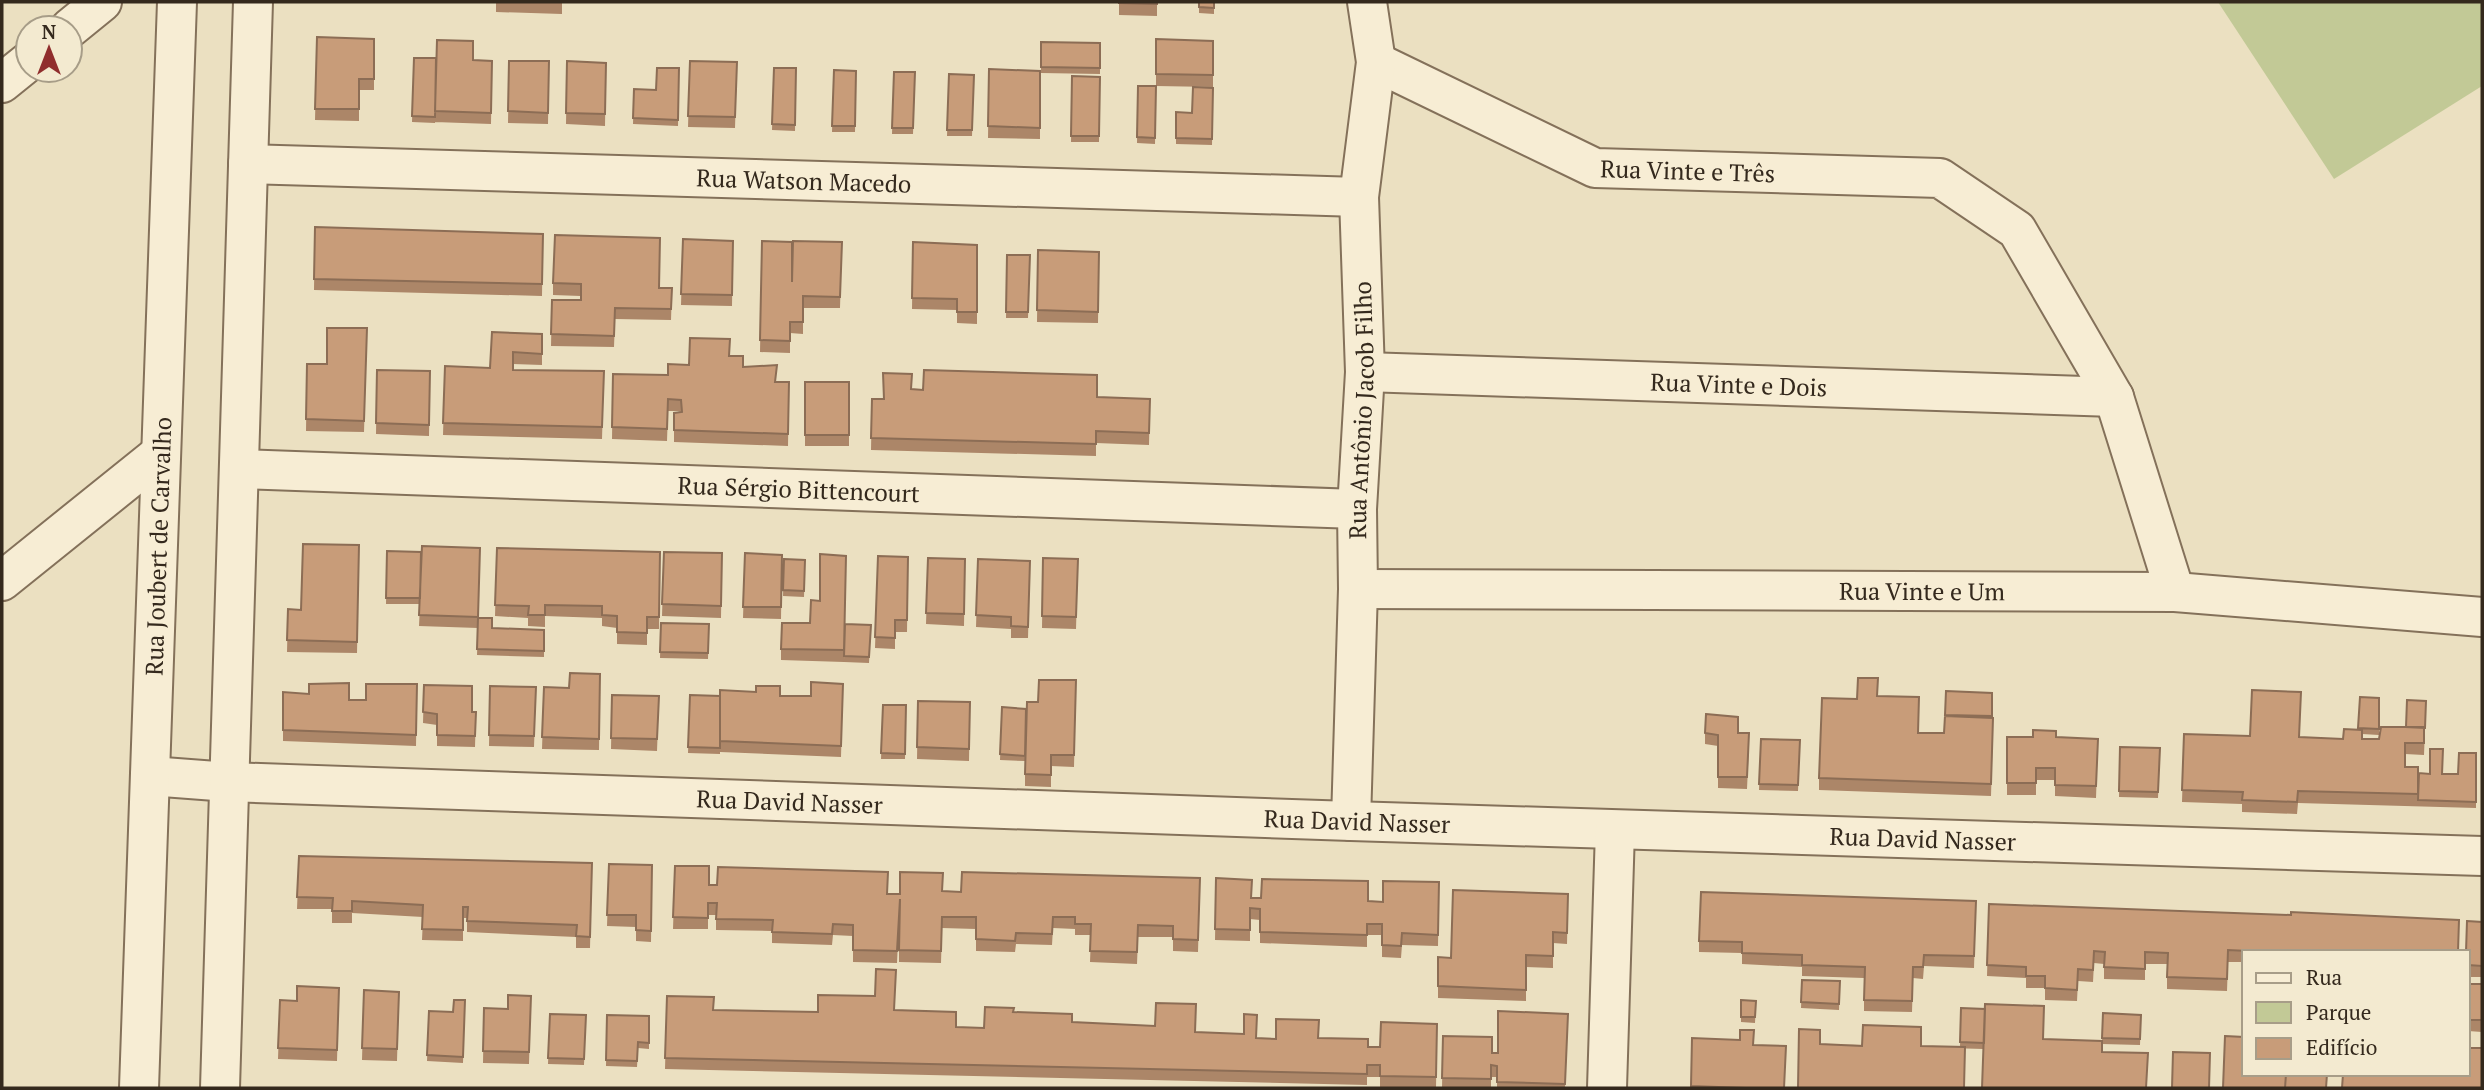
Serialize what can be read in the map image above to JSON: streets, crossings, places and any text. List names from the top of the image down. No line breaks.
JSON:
{"streets":{"street":["Rua Vinte e Três","Rua Watson Macedo","Rua Vinte e Dois","Rua Antônio Jacob Filho","Rua Sérgio Bittencourt","Rua Joubert de Carvalho","Rua Vinte e Um","Rua David Nasser"]},"crossings":[["Rua Vinte e Três","Rua Vinte e Dois"],["Rua Vinte e Três","Rua Antônio Jacob Filho"],["Rua Watson Macedo","Rua Antônio Jacob Filho"],["Rua Vinte e Dois","Rua Antônio Jacob Filho"],["Rua Antônio Jacob Filho","Rua Sérgio Bittencourt"],["Rua Antônio Jacob Filho","Rua Vinte e Um"],["Rua Antônio Jacob Filho","Rua David Nasser"],["Rua Joubert de Carvalho","Rua David Nasser"]],"legend":["Rua","Parque","Edifício"],"north":"top"}
